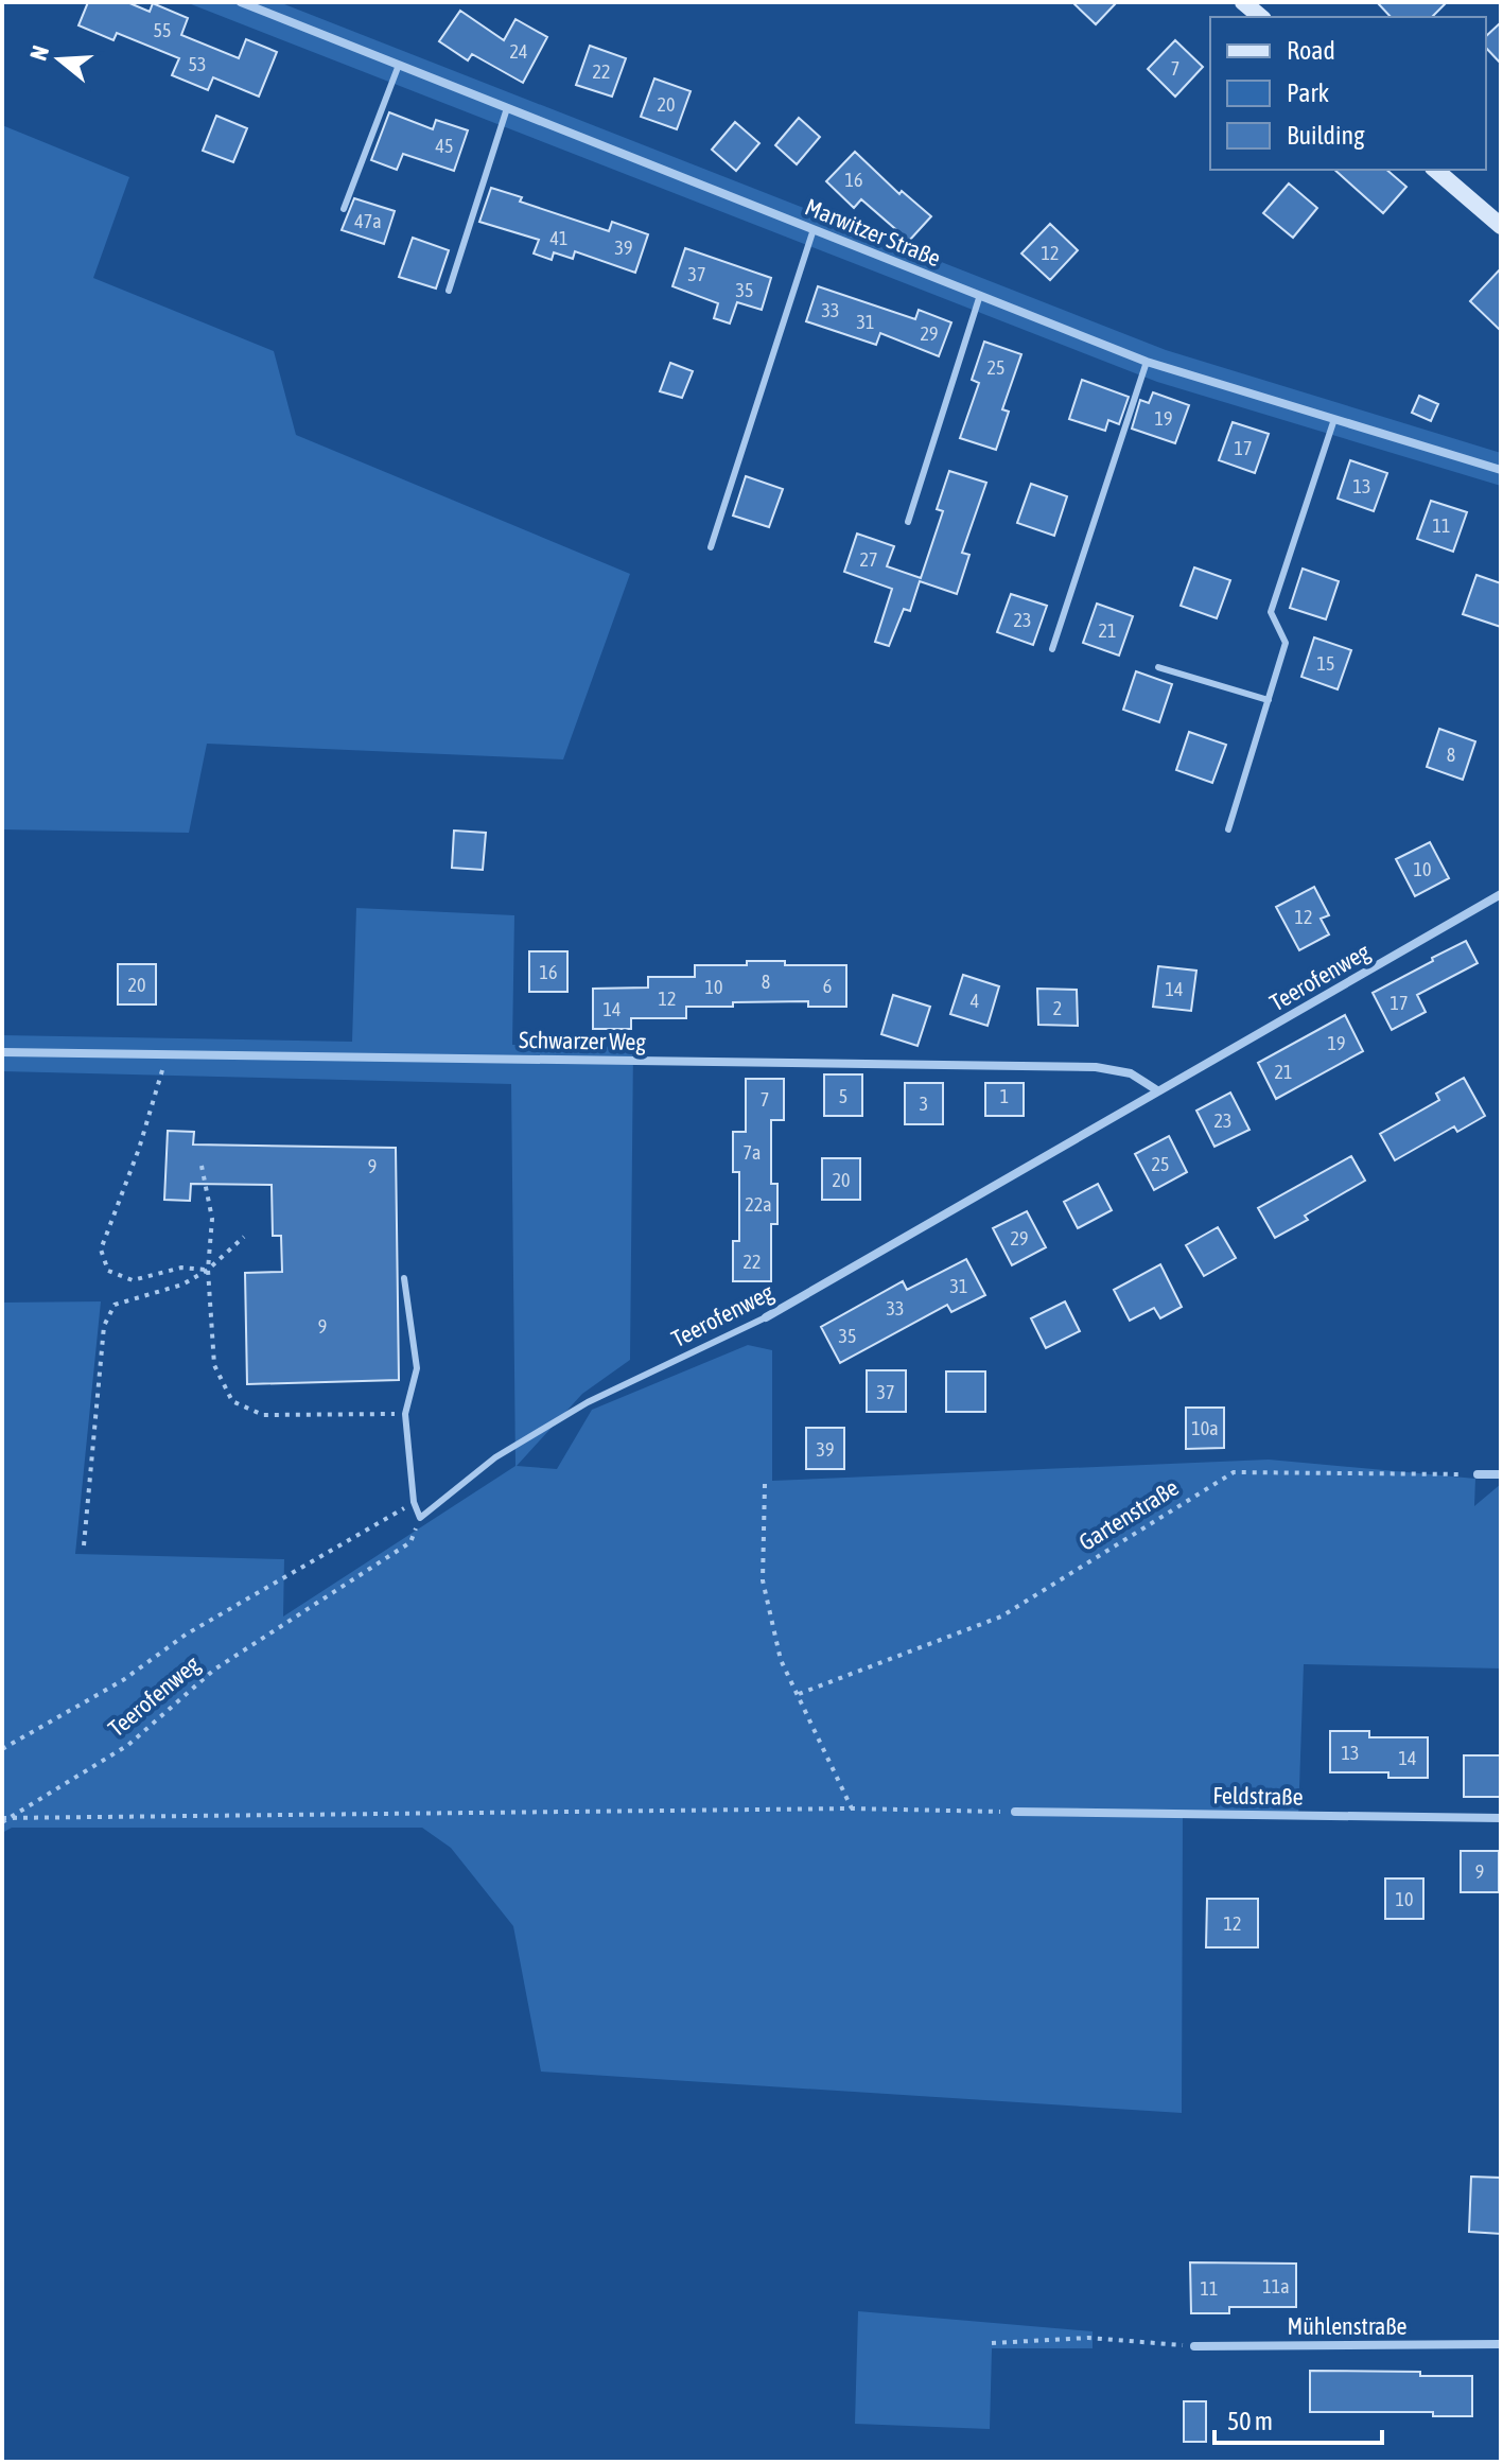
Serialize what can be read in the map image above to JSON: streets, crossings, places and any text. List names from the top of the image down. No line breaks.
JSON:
{"streets":{"street":["Marwitzer Straße","Teerofenweg","Schwarzer Weg","Feldstraße","Mühlenstraße"],"path":["Gartenstraße"]},"crossings":[["Teerofenweg","Schwarzer Weg"]],"house_numbers":["55","24","53","7","22","20","45","16","47a","41","39","12","37","35","33","31","29","25","19","17","13","11","27","23","21","15","8","10","12","16","8","20","6","10","14","12","4","17","2","14","19","21","5","1","7","3","23","7a","25","9","20","22a","29","22","31","33","9","35","37","10a","39","13","14","9","10","12","11a","11"],"legend":["Road","Park","Building"],"scale_bar":"50 m","north":"left"}
